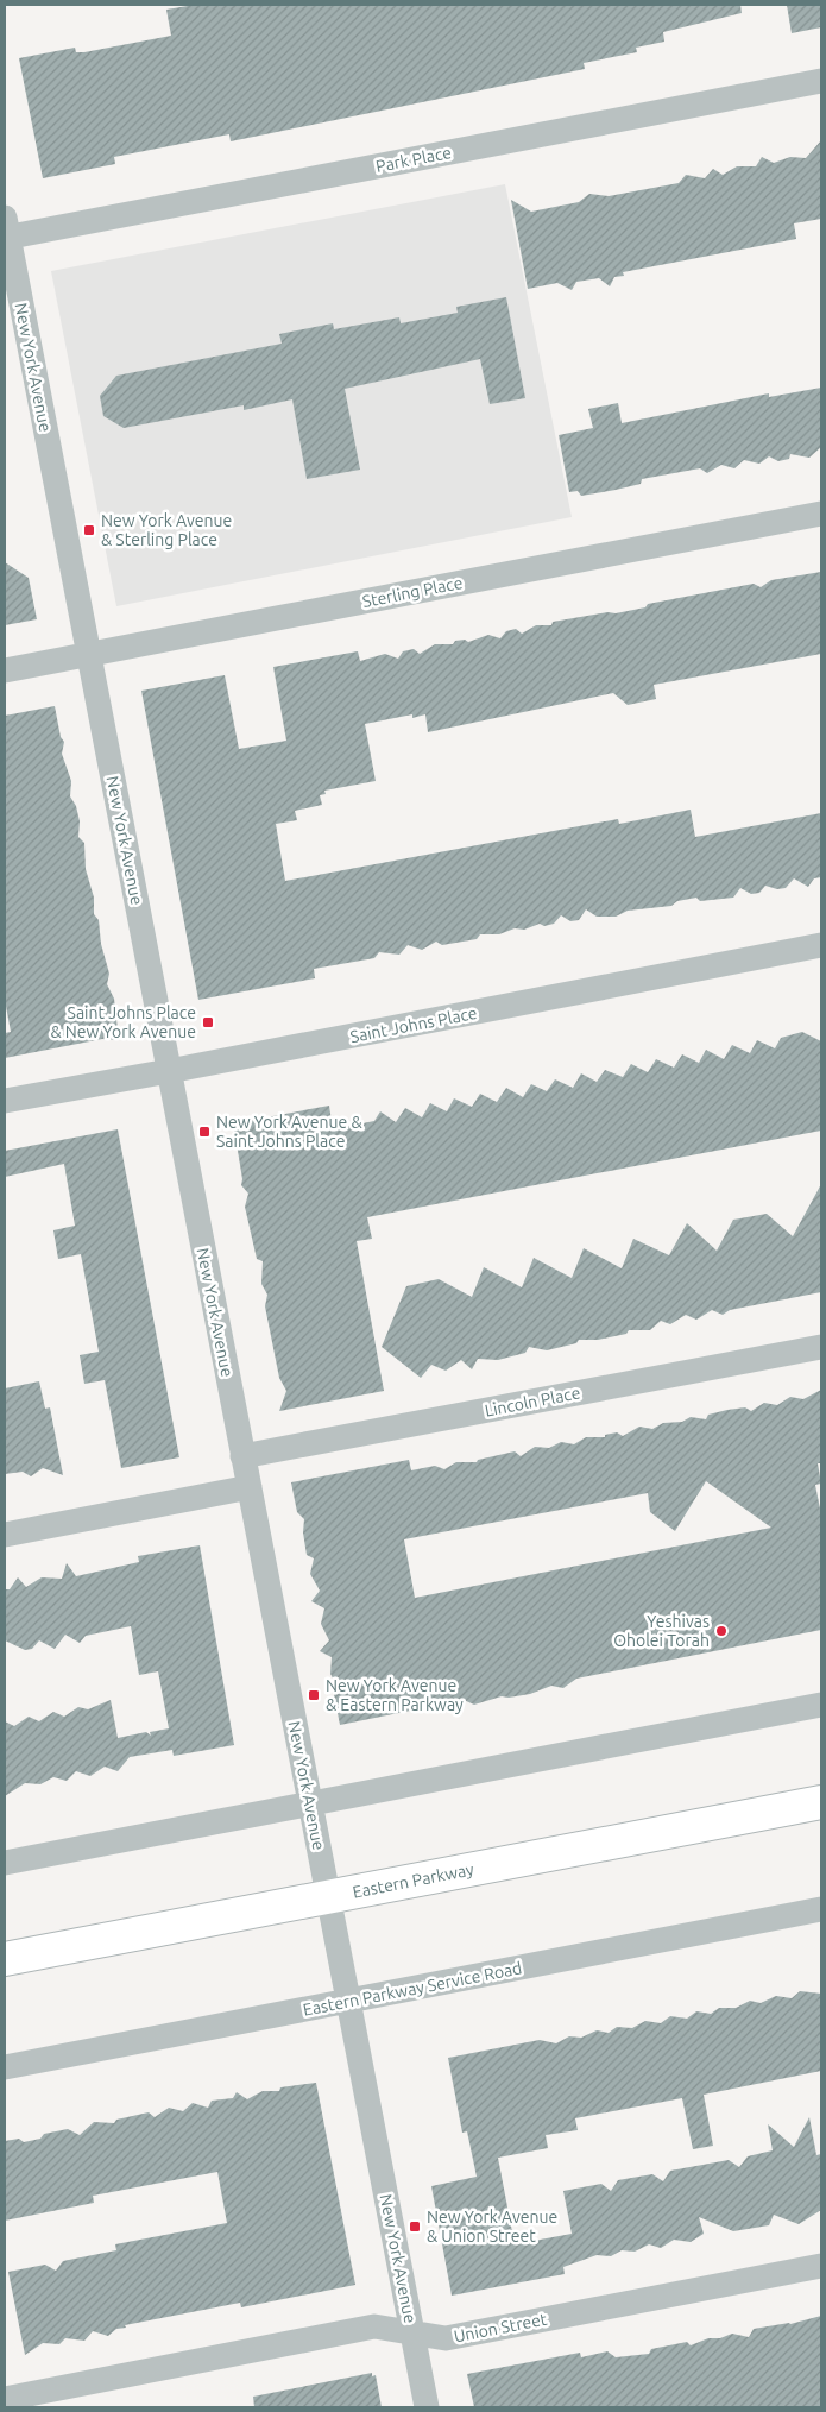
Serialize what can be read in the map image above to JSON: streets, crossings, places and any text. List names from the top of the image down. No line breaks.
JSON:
{"streets":{"main road":["Eastern Parkway"],"street":["Park Place","New York Avenue","Sterling Place","Saint Johns Place","Lincoln Place","Eastern Parkway Service Road","Union Street"]},"crossings":[["Park Place","New York Avenue"],["New York Avenue","Sterling Place"],["New York Avenue","Saint Johns Place"],["New York Avenue","Lincoln Place"],["New York Avenue","Eastern Parkway"],["New York Avenue","Eastern Parkway Service Road"],["New York Avenue","Union Street"]],"places":{"transit":["New York Avenue & Sterling Place","Saint Johns Place & New York Avenue","New York Avenue & Saint Johns Place","New York Avenue & Eastern Parkway","New York Avenue & Union Street"],"other":["Yeshivas Oholei Torah"]}}
